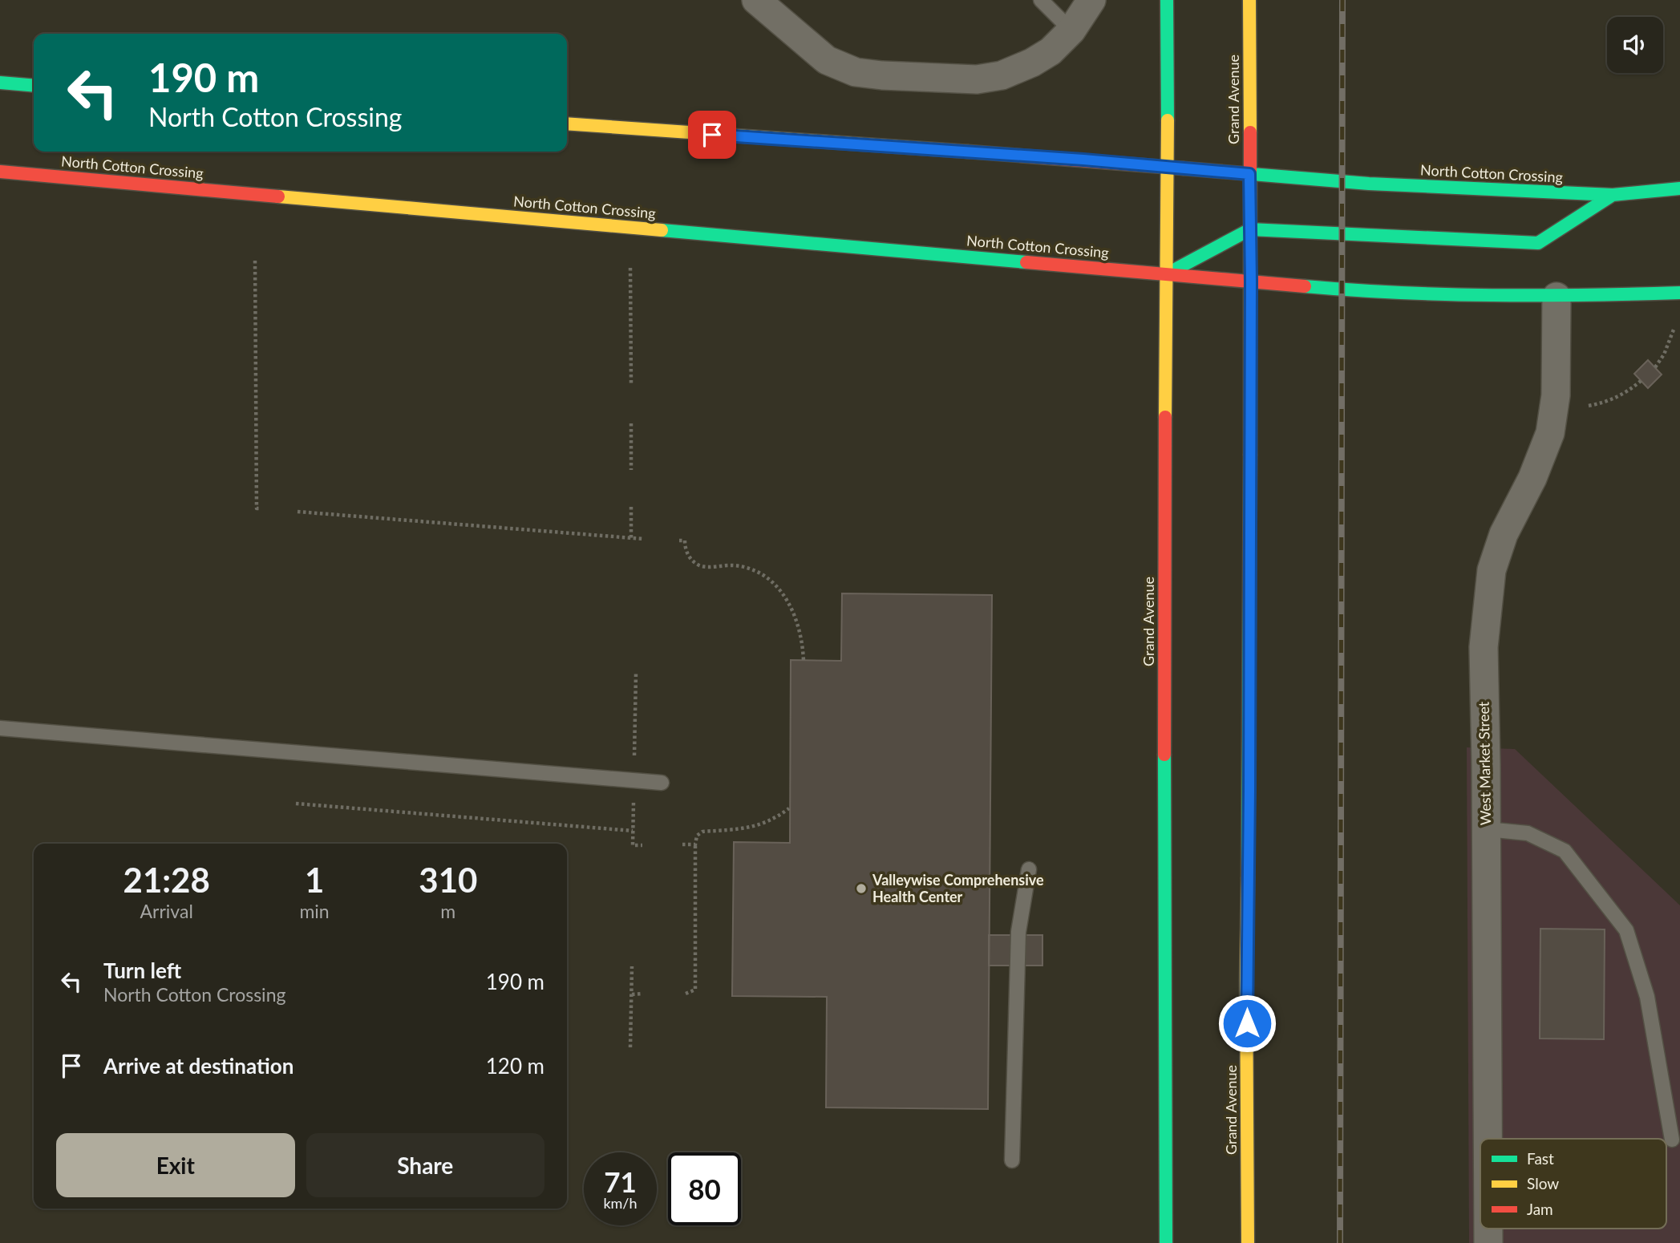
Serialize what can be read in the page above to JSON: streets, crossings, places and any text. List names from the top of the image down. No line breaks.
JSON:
{"streets":{"main road":["Grand Avenue","North Cotton Crossing"],"street":["West Market Street"]},"crossings":[["Grand Avenue","North Cotton Crossing"],["North Cotton Crossing","West Market Street"]],"places":["Valleywise Comprehensive Health Center"],"legend":["Fast","Slow","Jam"],"page":{"turn":["190 m","North Cotton Crossing"],"eta":["21:28","Arrival","1","min","310","m"],"list":[{"name":"Turn left","note":"North Cotton Crossing","value":"190 m"},{"name":"Arrive at destination","value":"120 m"}],"buttons":["Exit","Share"],"speed":"71 km/h","limit":"80"}}
